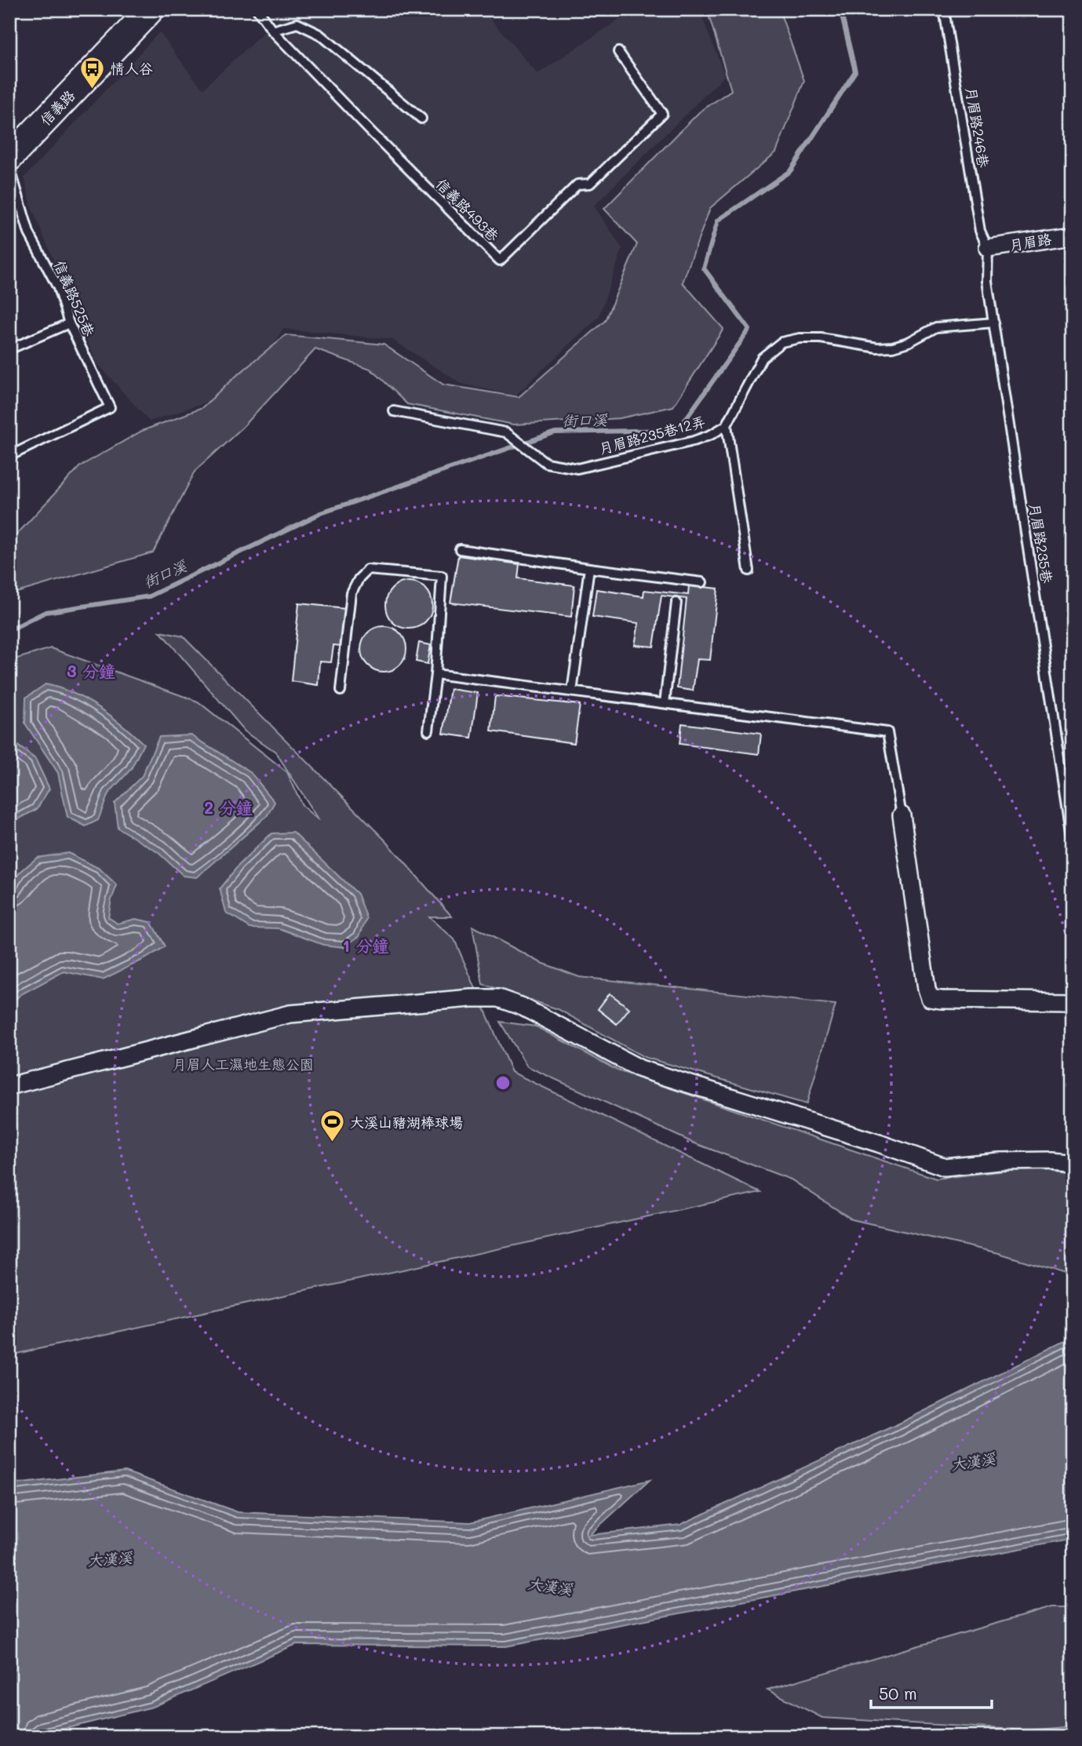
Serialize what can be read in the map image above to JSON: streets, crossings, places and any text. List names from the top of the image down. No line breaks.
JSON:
{"streets":{"main road":["信義路"],"street":["月眉路"],"lane":["月眉路246巷","信義路493巷","信義路525巷","月眉路235巷12弄","月眉路235巷"]},"crossings":[["月眉路246巷","月眉路"],["月眉路246巷","月眉路235巷"],["月眉路","月眉路235巷"],["月眉路235巷12弄","月眉路235巷"]],"water":["街口溪","大漢溪"],"parks":["月眉人工濕地生態公園"],"places":{"bus stop":["情人谷"],"sports":["大溪山豬湖棒球場"]},"scale_bar":"50 m","rings":["3 分鐘","2 分鐘","1 分鐘"]}
